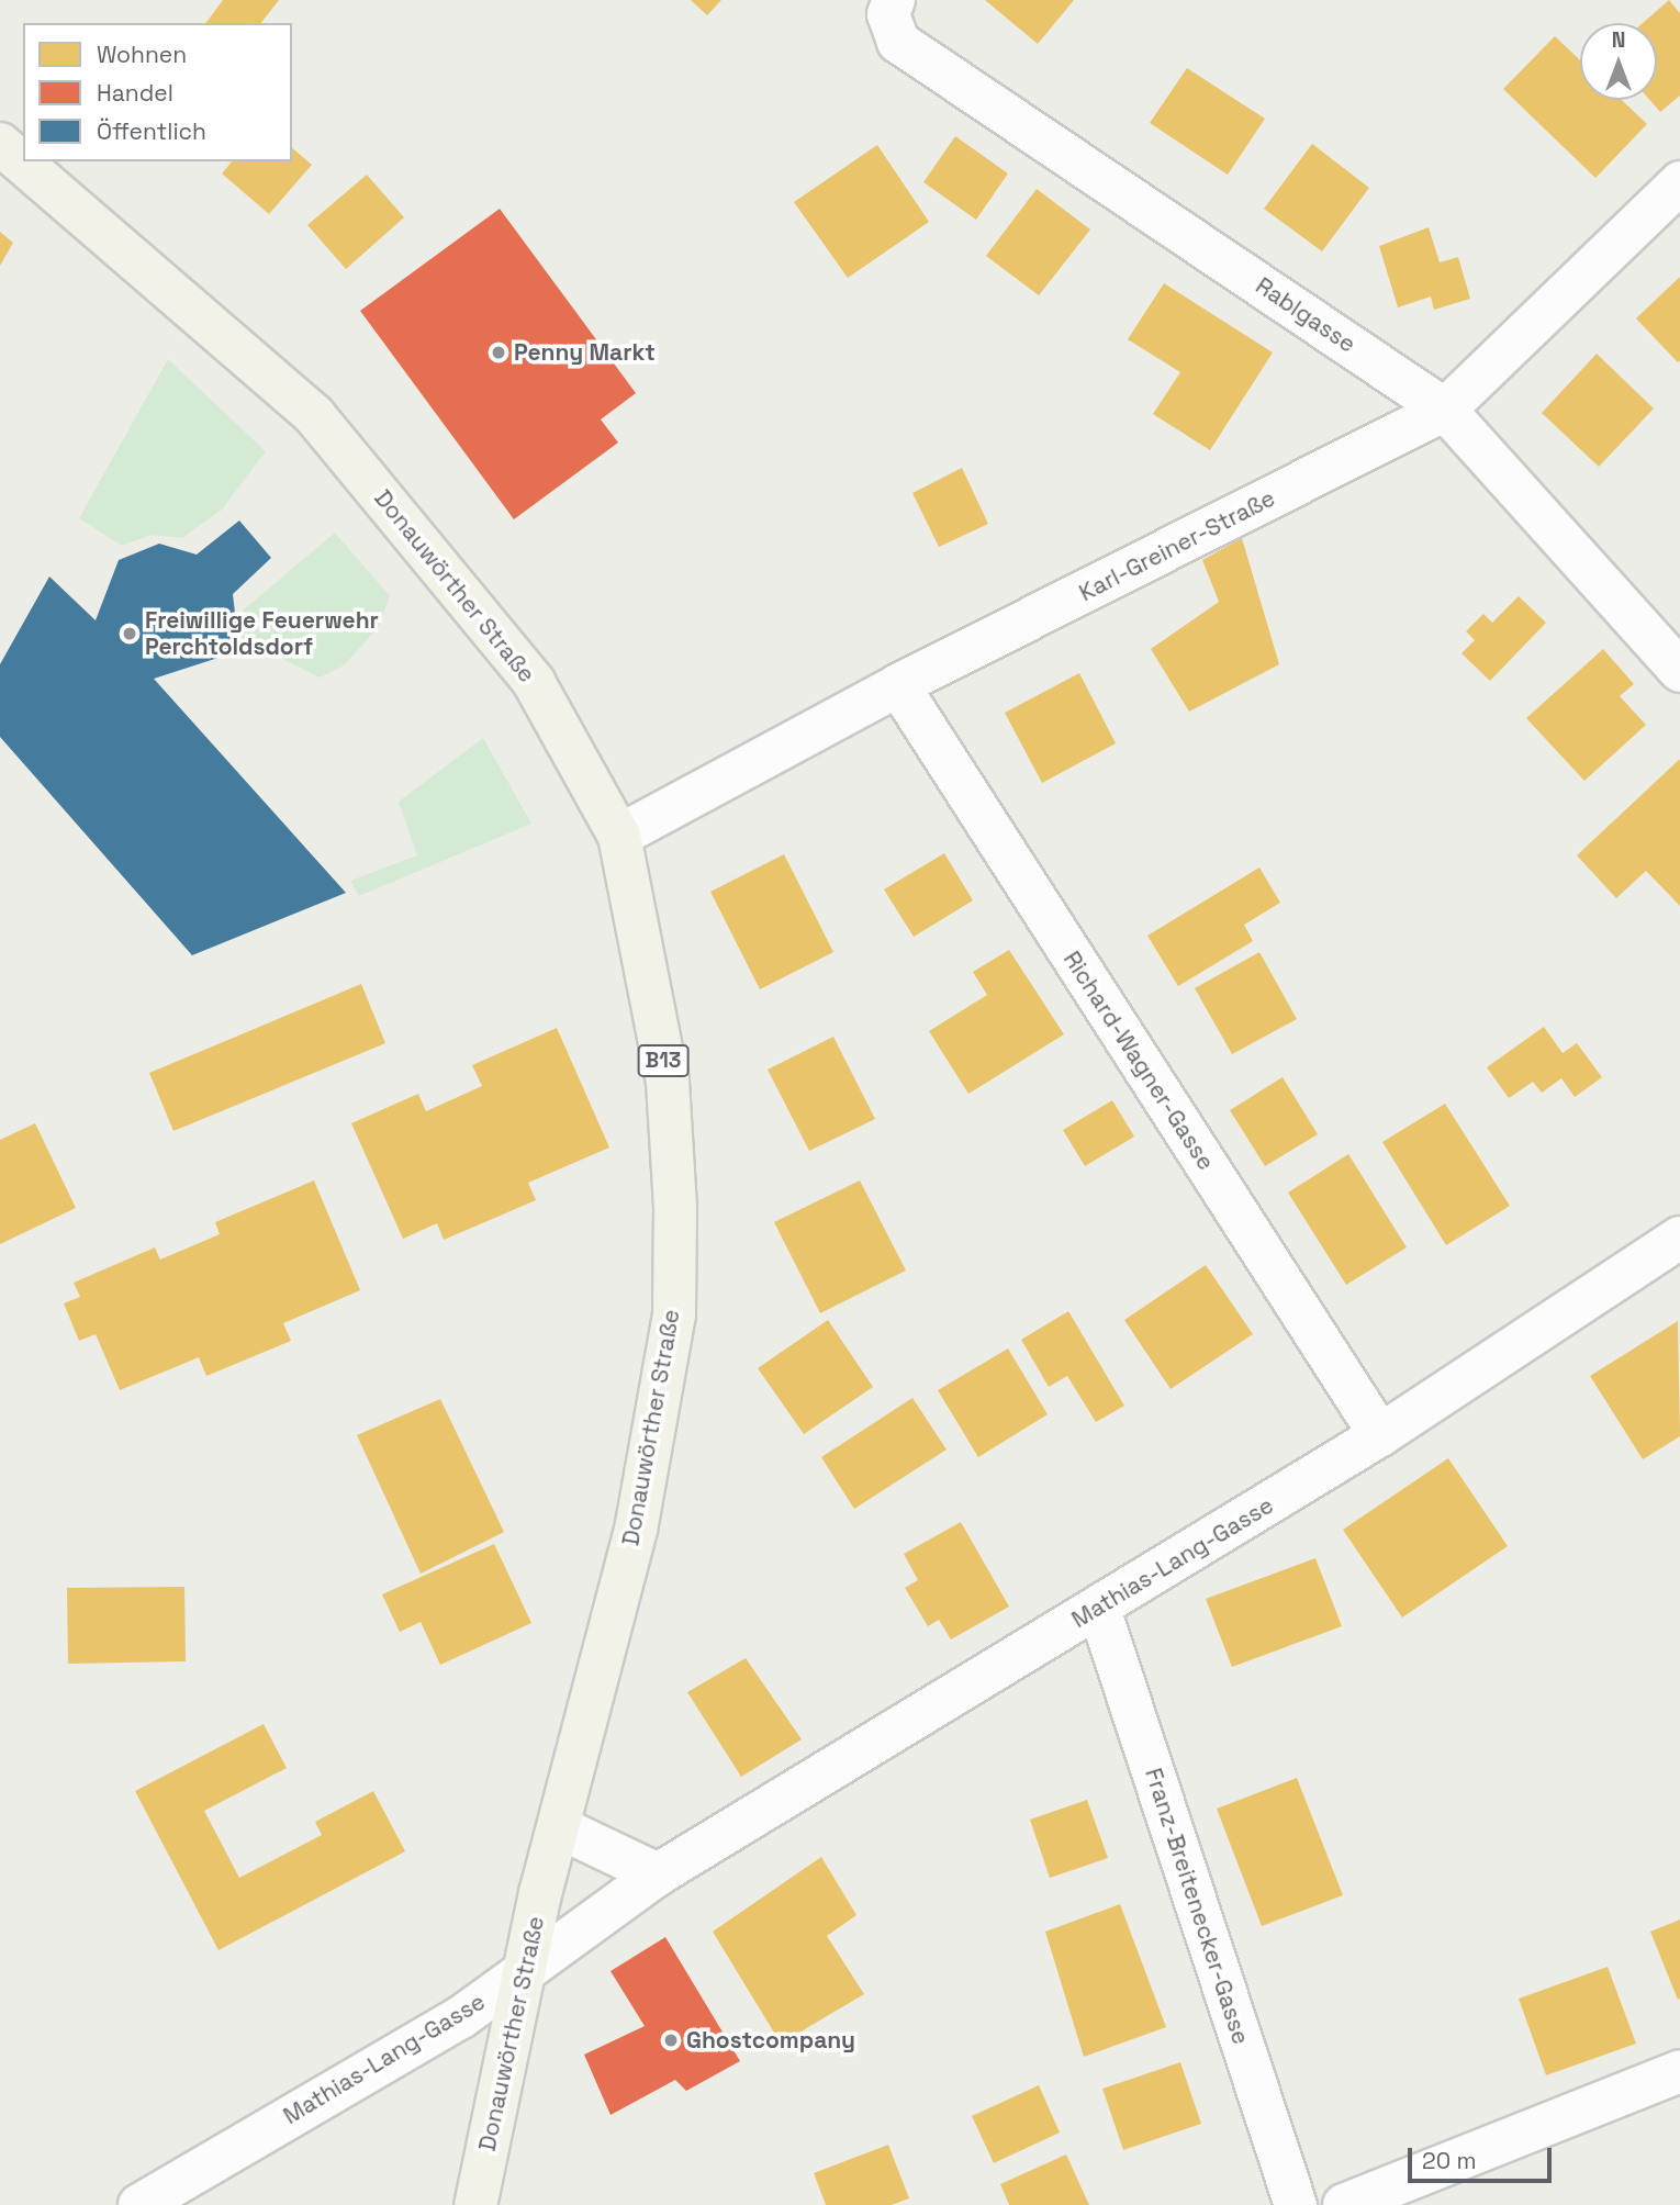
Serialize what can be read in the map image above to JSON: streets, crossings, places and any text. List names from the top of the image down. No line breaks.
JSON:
{"streets":{"main road":["Donauwörther Straße","B13"],"street":["Rablgasse","Karl-Greiner-Straße","Richard-Wagner-Gasse","Mathias-Lang-Gasse","Franz-Breitenecker-Gasse"]},"crossings":[["Rablgasse","Karl-Greiner-Straße"],["Karl-Greiner-Straße","Donauwörther Straße"],["Karl-Greiner-Straße","Richard-Wagner-Gasse"],["Donauwörther Straße","Mathias-Lang-Gasse"],["Richard-Wagner-Gasse","Mathias-Lang-Gasse"],["Mathias-Lang-Gasse","Franz-Breitenecker-Gasse"]],"places":["Penny Markt","Freiwillige Feuerwehr Perchtoldsdorf","Ghostcompany"],"legend":["Wohnen","Handel","Öffentlich"],"scale_bar":"20 m","north":"top"}
